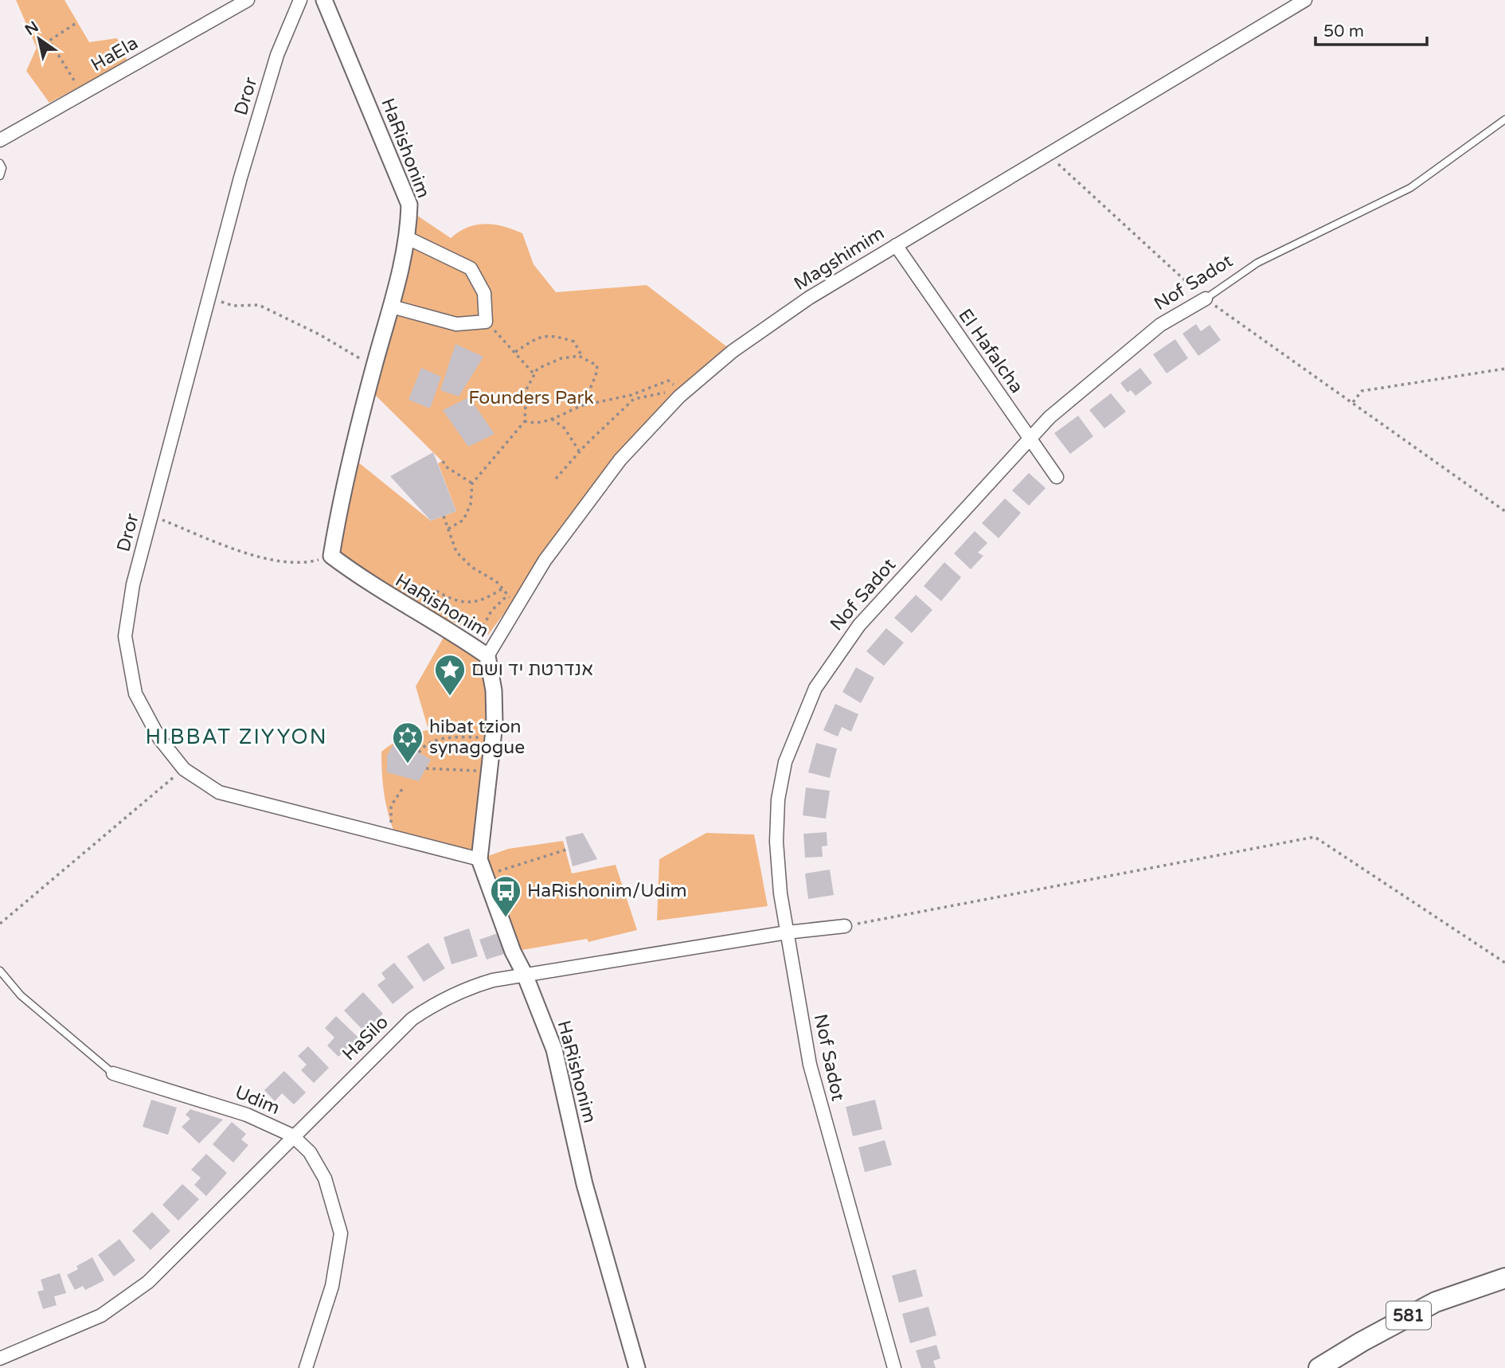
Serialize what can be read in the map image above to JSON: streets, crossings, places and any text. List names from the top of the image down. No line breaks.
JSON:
{"streets":{"main road":["581"],"street":["HaEla","Dror","HaRishonim","Magshimim","Nof Sadot","El Hafalcha","HaSilo","Udim"]},"crossings":[["Dror","HaRishonim"],["HaRishonim","Magshimim"],["HaRishonim","HaSilo"],["Magshimim","El Hafalcha"],["Nof Sadot","El Hafalcha"],["Nof Sadot","HaSilo"],["HaSilo","Udim"]],"districts":["HIBBAT ZIYYON"],"parks":["Founders Park"],"places":{"place":["אנדרטת יד ושם"],"synagogue":["hibat tzion synagogue"],"bus stop":["HaRishonim/Udim"]},"scale_bar":"50 m","north":"top left"}
